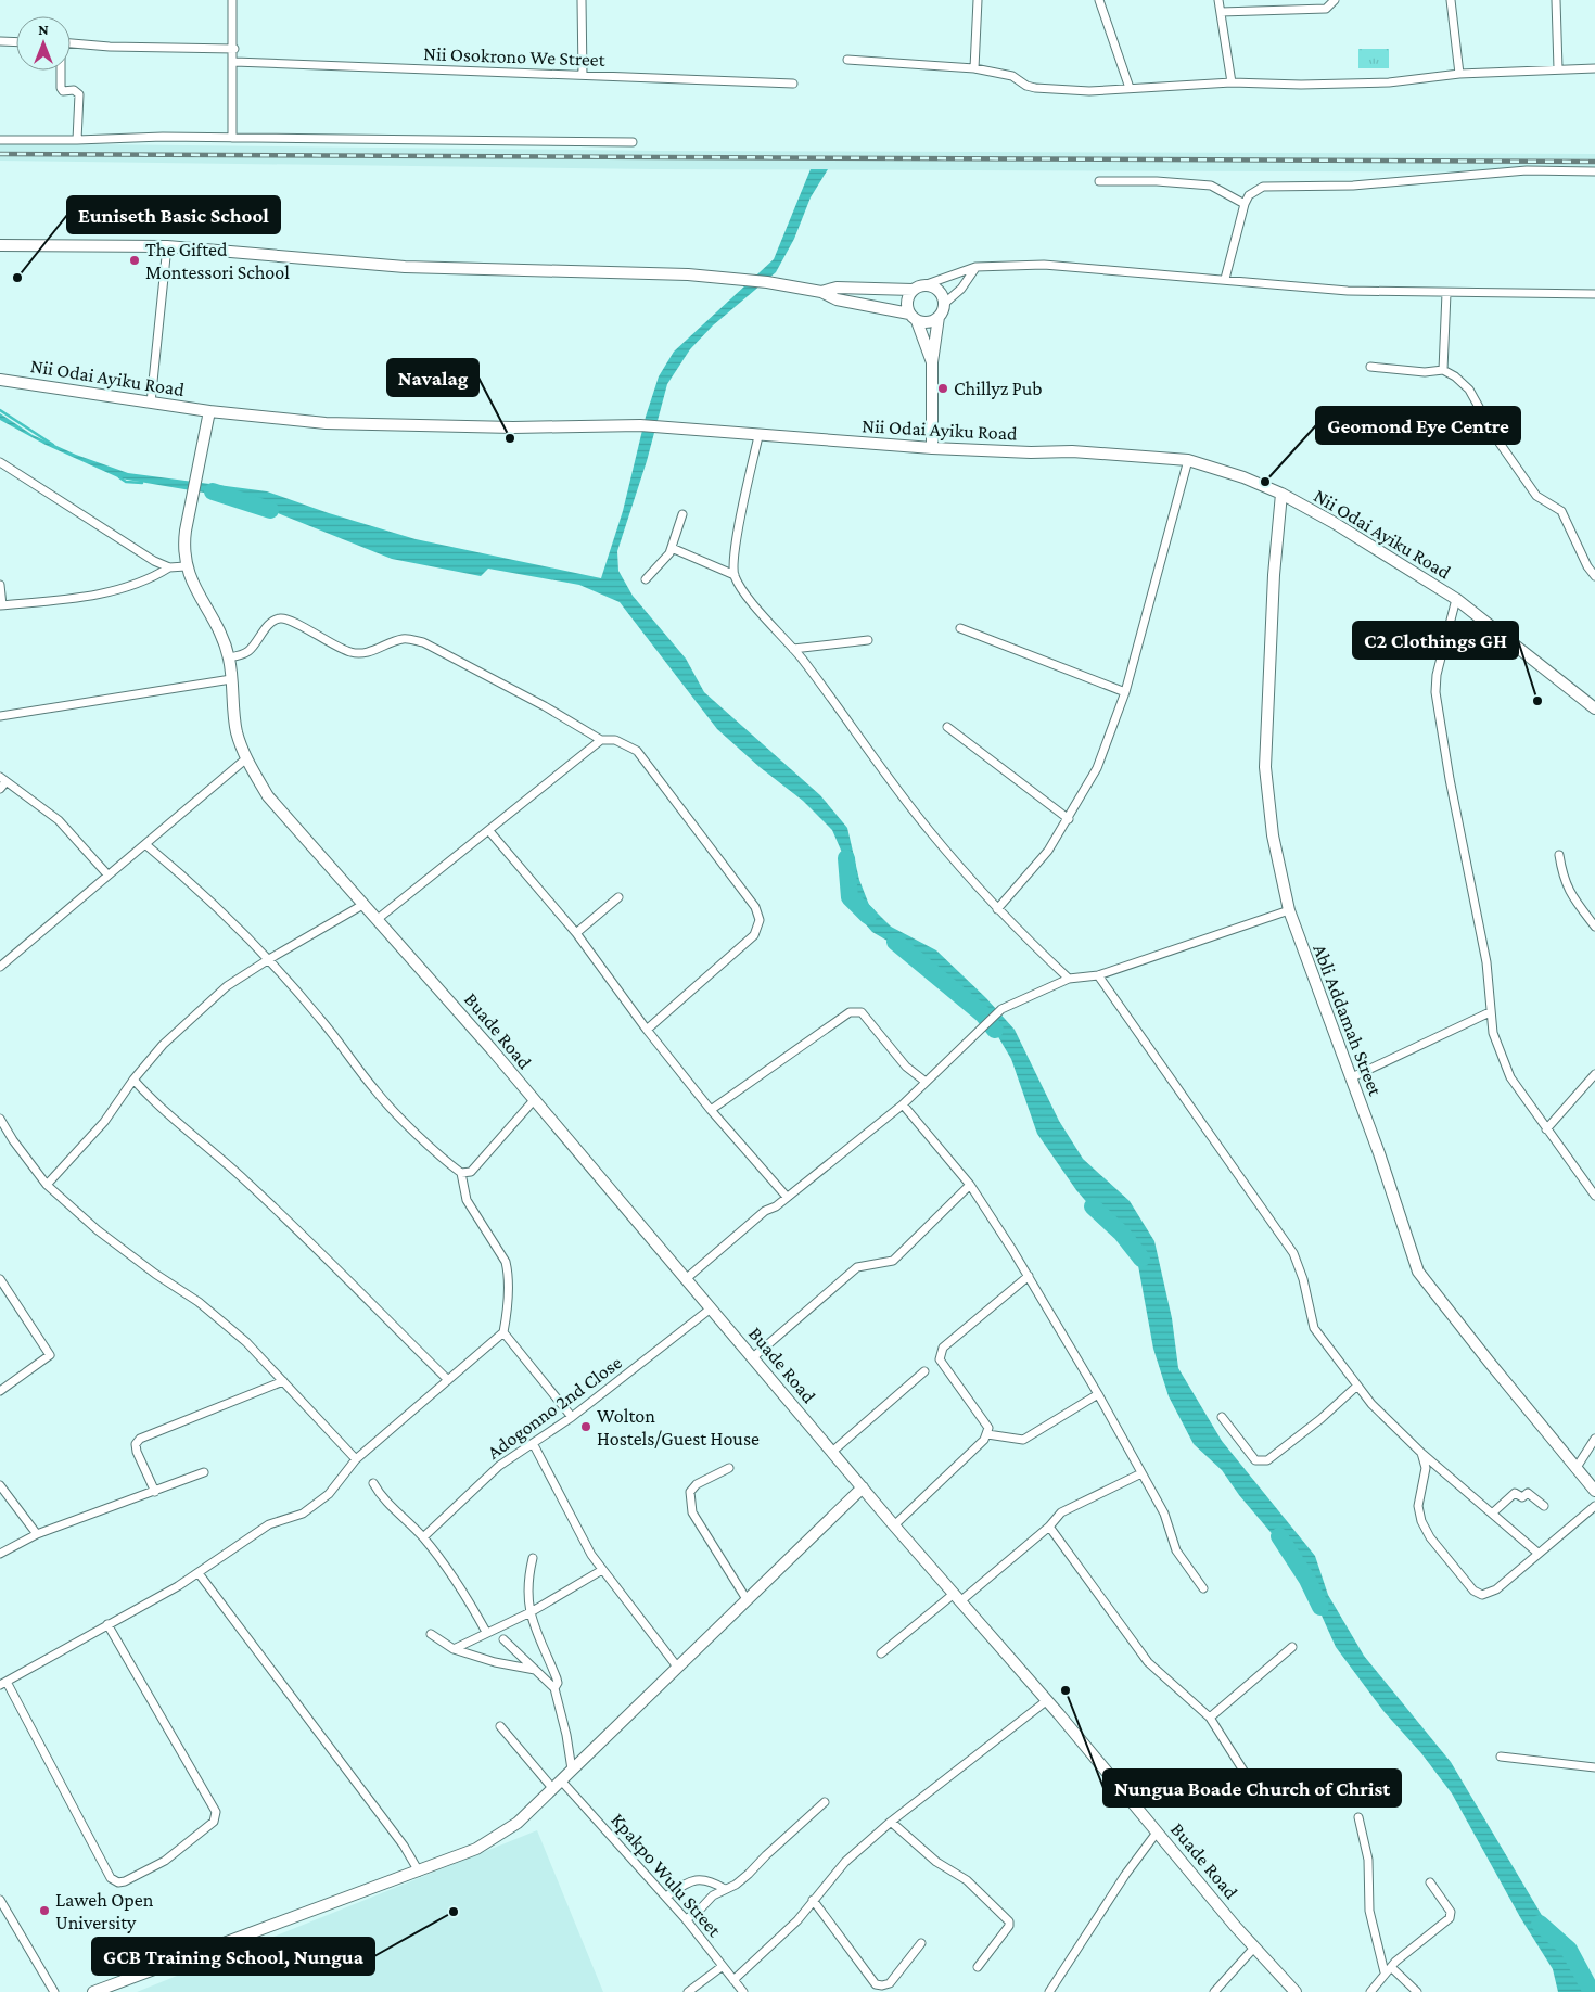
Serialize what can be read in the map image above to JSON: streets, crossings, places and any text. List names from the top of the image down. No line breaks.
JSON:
{"streets":{"street":["Nii Osokrono We Street","Nii Odai Ayiku Road","Abli Addamah Street","Buade Road","Adogonno 2nd Close","Kpakpo Wulu Street"]},"crossings":[["Nii Odai Ayiku Road","Abli Addamah Street"],["Buade Road","Adogonno 2nd Close"]],"places":["The Gifted Montessori School","Euniseth Basic School","Chillyz Pub","Navalag","Geomond Eye Centre","C2 Clothings GH","Wolton Hostels/Guest House","Nungua Boade Church of Christ","Laweh Open University","GCB Training School, Nungua"],"north":"top"}
